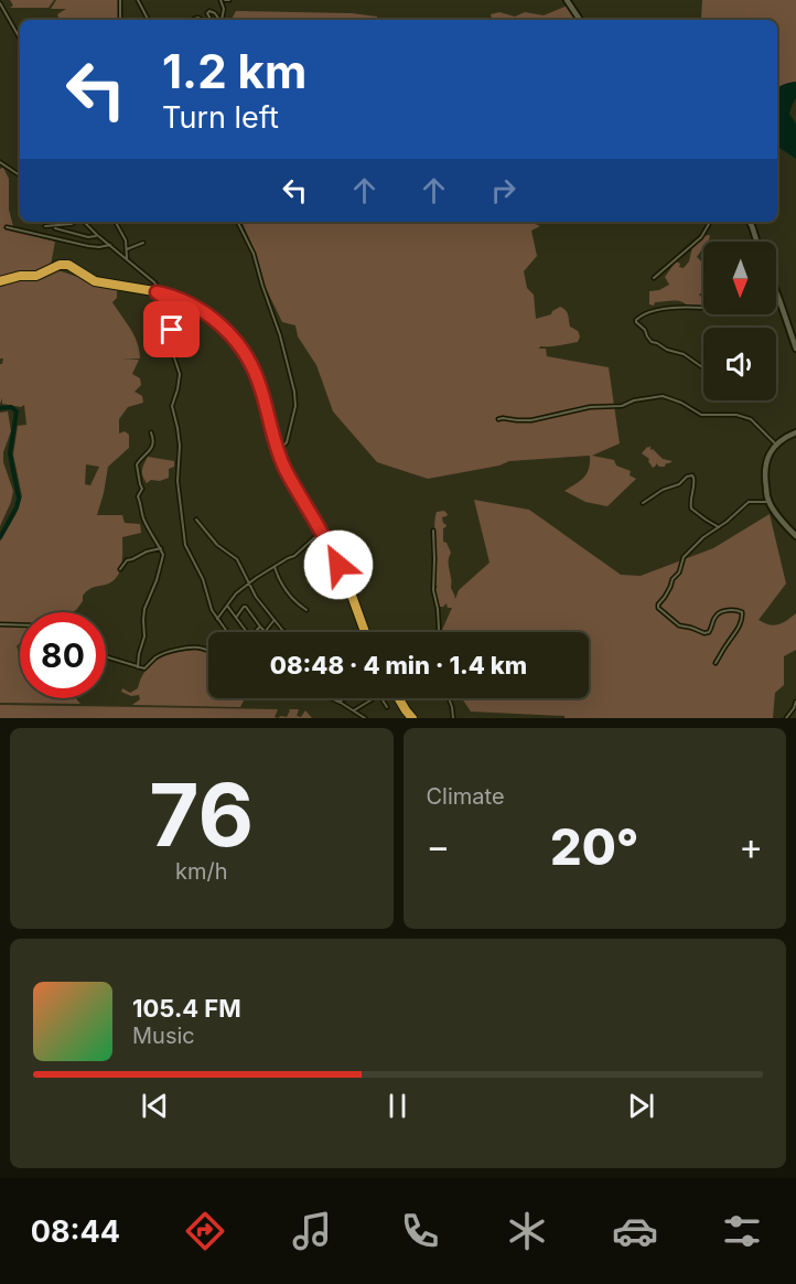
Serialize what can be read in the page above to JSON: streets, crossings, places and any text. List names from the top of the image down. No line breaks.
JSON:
{"north":"bottom","page":{"turn":["1.2 km","Turn left"],"limit":"80","trip":"08:48 · 4 min · 1.4 km","tile":[["76","km/h"],"Climate"],"heat":["−","20°","+"],"song":["105.4 FM","Music"],"tabs":"08:44"}}
